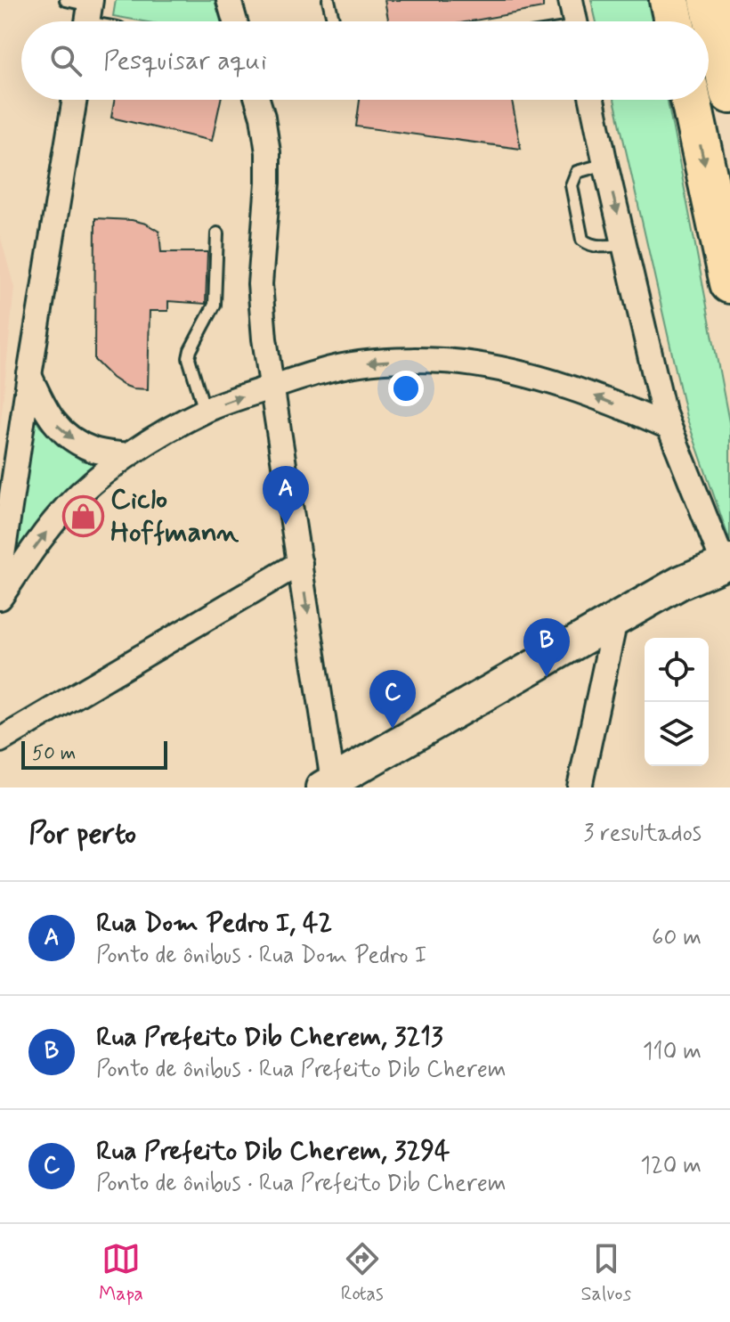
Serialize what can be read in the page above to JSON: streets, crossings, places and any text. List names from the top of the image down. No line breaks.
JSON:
{"places":{"shop":["Ciclo Hoffmann"]},"scale_bar":"50 m","page":{"search":"Pesquisar aqui","pins":["A","B","C"],"scale":"50 m","heading":["Por perto","3 resultados"],"list":[{"mark":"A","name":"Rua Dom Pedro I, 42","note":"Ponto de ônibus · Rua Dom Pedro I","value":"60 m"},{"mark":"B","name":"Rua Prefeito Dib Cherem, 3213","note":"Ponto de ônibus · Rua Prefeito Dib Cherem","value":"110 m"},{"mark":"C","name":"Rua Prefeito Dib Cherem, 3294","note":"Ponto de ônibus · Rua Prefeito Dib Cherem","value":"120 m"}],"nav":["Mapa","Rotas","Salvos"]}}
